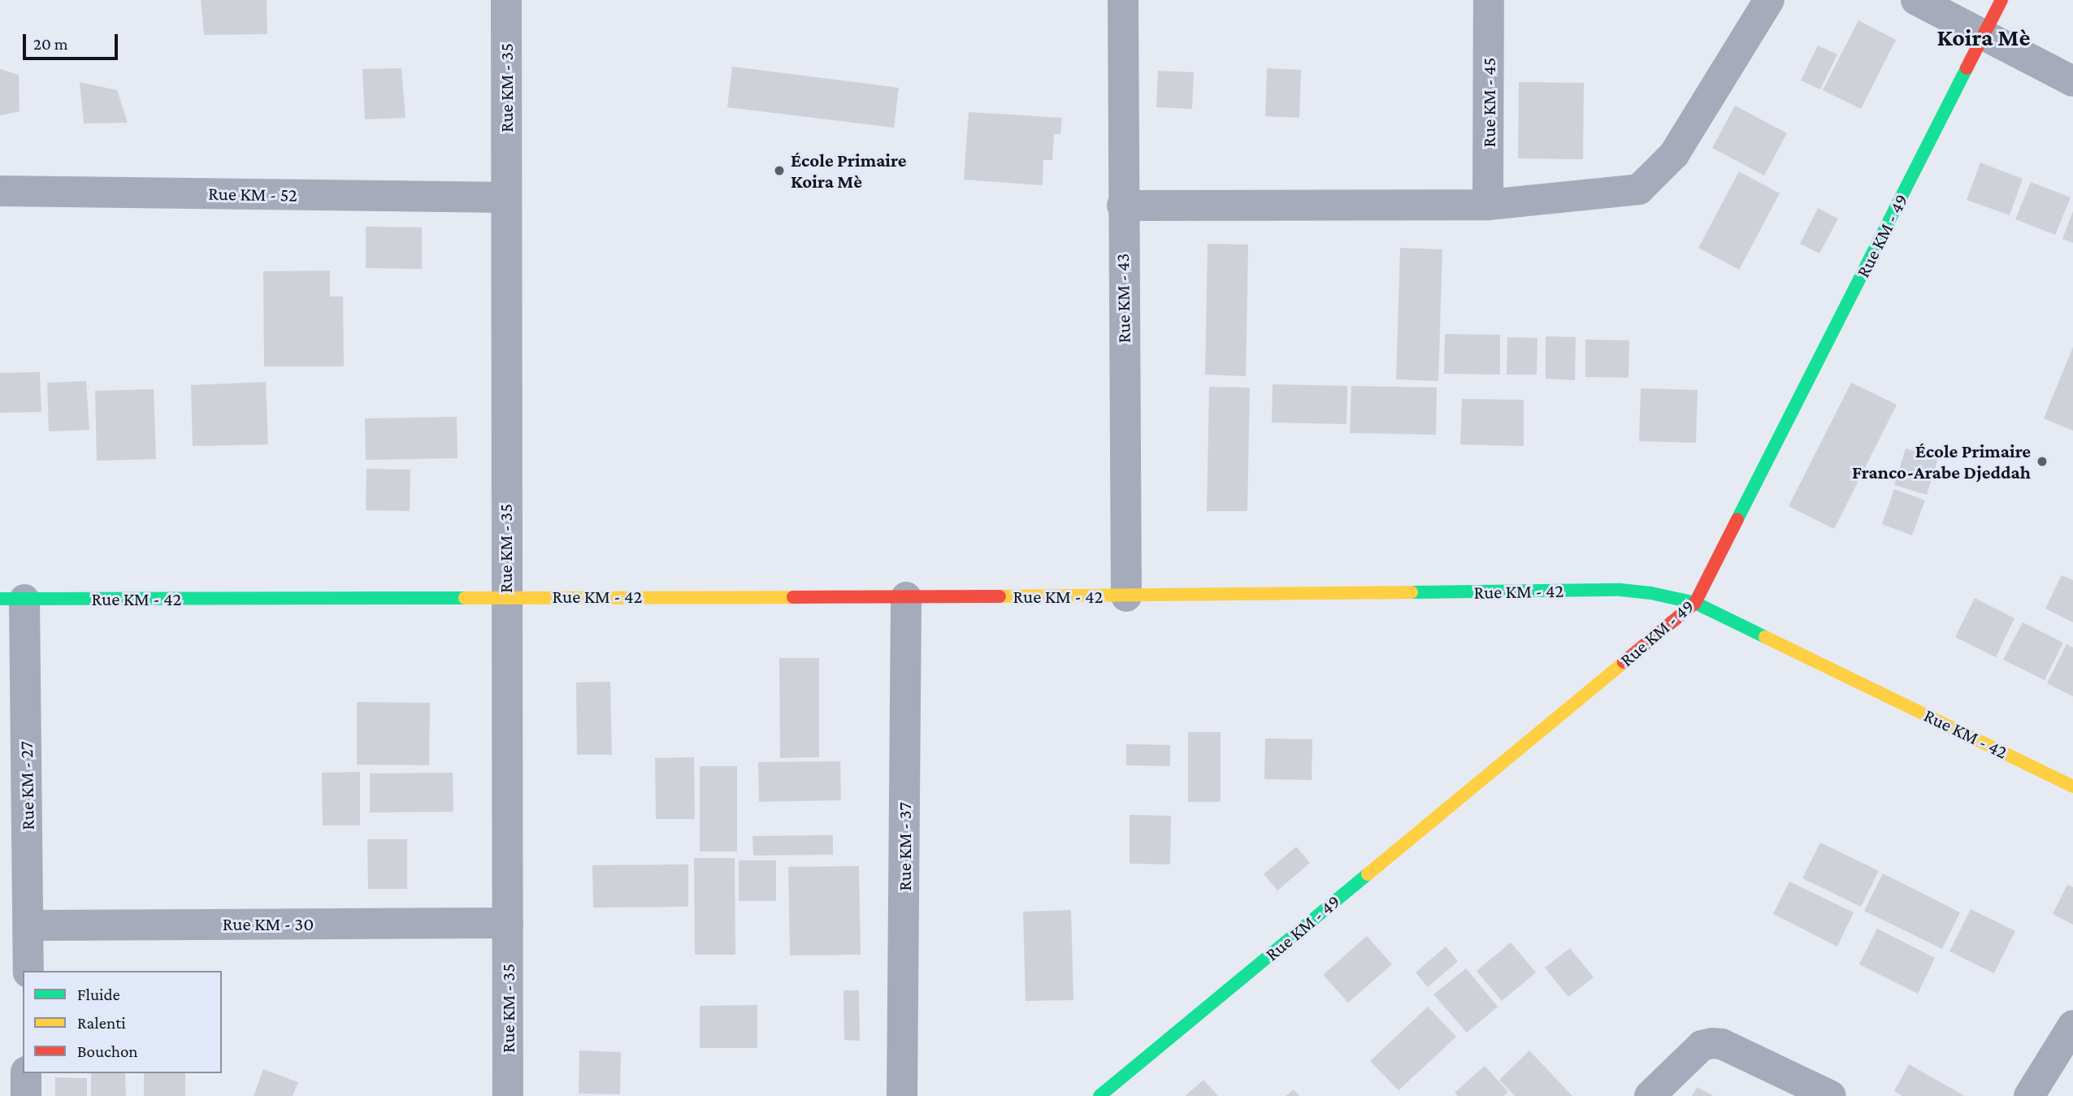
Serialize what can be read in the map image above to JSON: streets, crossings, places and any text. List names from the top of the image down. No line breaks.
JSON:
{"streets":{"street":["Rue KM - 35","Rue KM - 45","Rue KM - 52","Rue KM - 49","Rue KM - 43","Rue KM - 42","Rue KM - 27","Rue KM - 37","Rue KM - 30"]},"crossings":[["Rue KM - 35","Rue KM - 52"],["Rue KM - 35","Rue KM - 42"],["Rue KM - 35","Rue KM - 30"],["Rue KM - 49","Rue KM - 42"],["Rue KM - 43","Rue KM - 42"],["Rue KM - 42","Rue KM - 27"],["Rue KM - 42","Rue KM - 37"],["Rue KM - 27","Rue KM - 30"]],"districts":["Koira Mè"],"places":["École Primaire Koira Mè","École Primaire Franco-Arabe Djeddah"],"legend":["Fluide","Ralenti","Bouchon"],"scale_bar":"20 m"}
